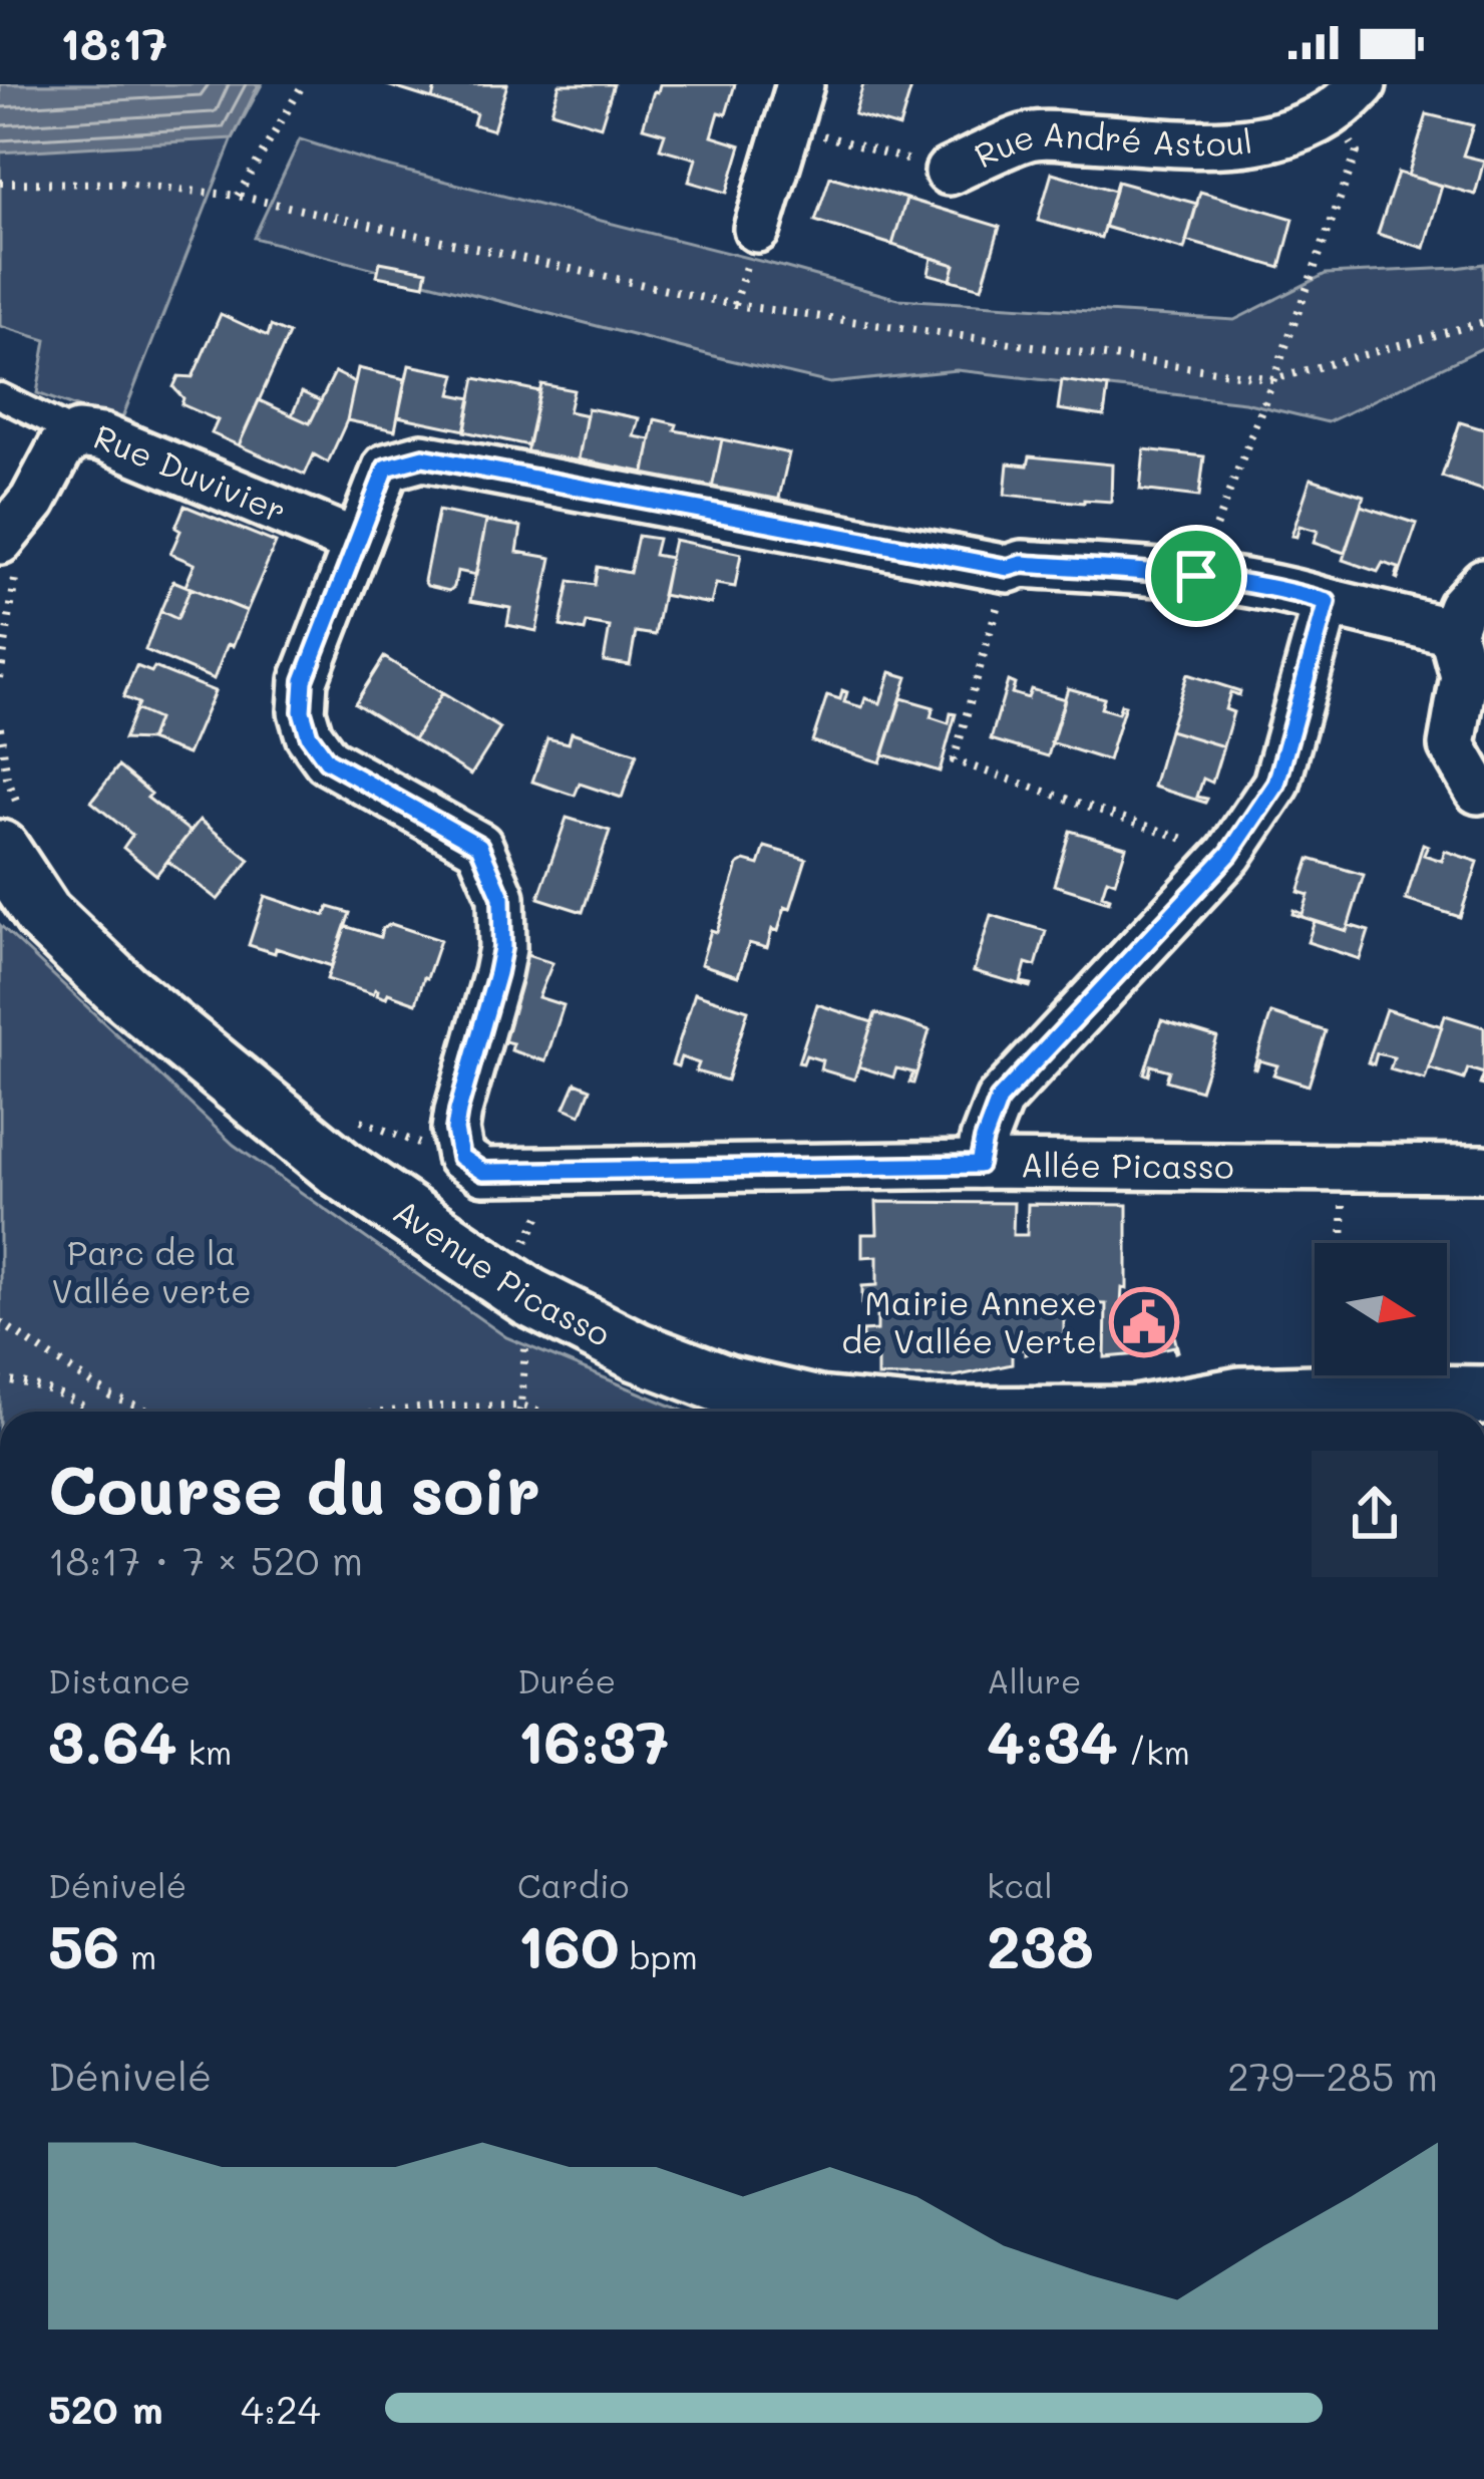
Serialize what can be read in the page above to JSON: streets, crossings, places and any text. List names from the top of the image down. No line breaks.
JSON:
{"streets":{"street":["Rue André Astoul","Rue Duvivier","Allée Picasso","Avenue Picasso"]},"crossings":[["Rue Duvivier","Allée Picasso"]],"parks":["Parc de la Vallée verte"],"places":{"public building":["Mairie Annexe de Vallée Verte"]},"north":"right","page":{"status":"18:17","heading":["Course du soir","18:17 · 7 × 520 m"],"stats":[["Distance","3.64 km"],["Durée","16:37"],["Allure","4:34 /km"],["Dénivelé","56 m"],["Cardio","160 bpm"],["kcal","238"]],"chart":["Dénivelé","279–285 m"],"list":[{"name":"520 m","note":"4:24"}]}}
